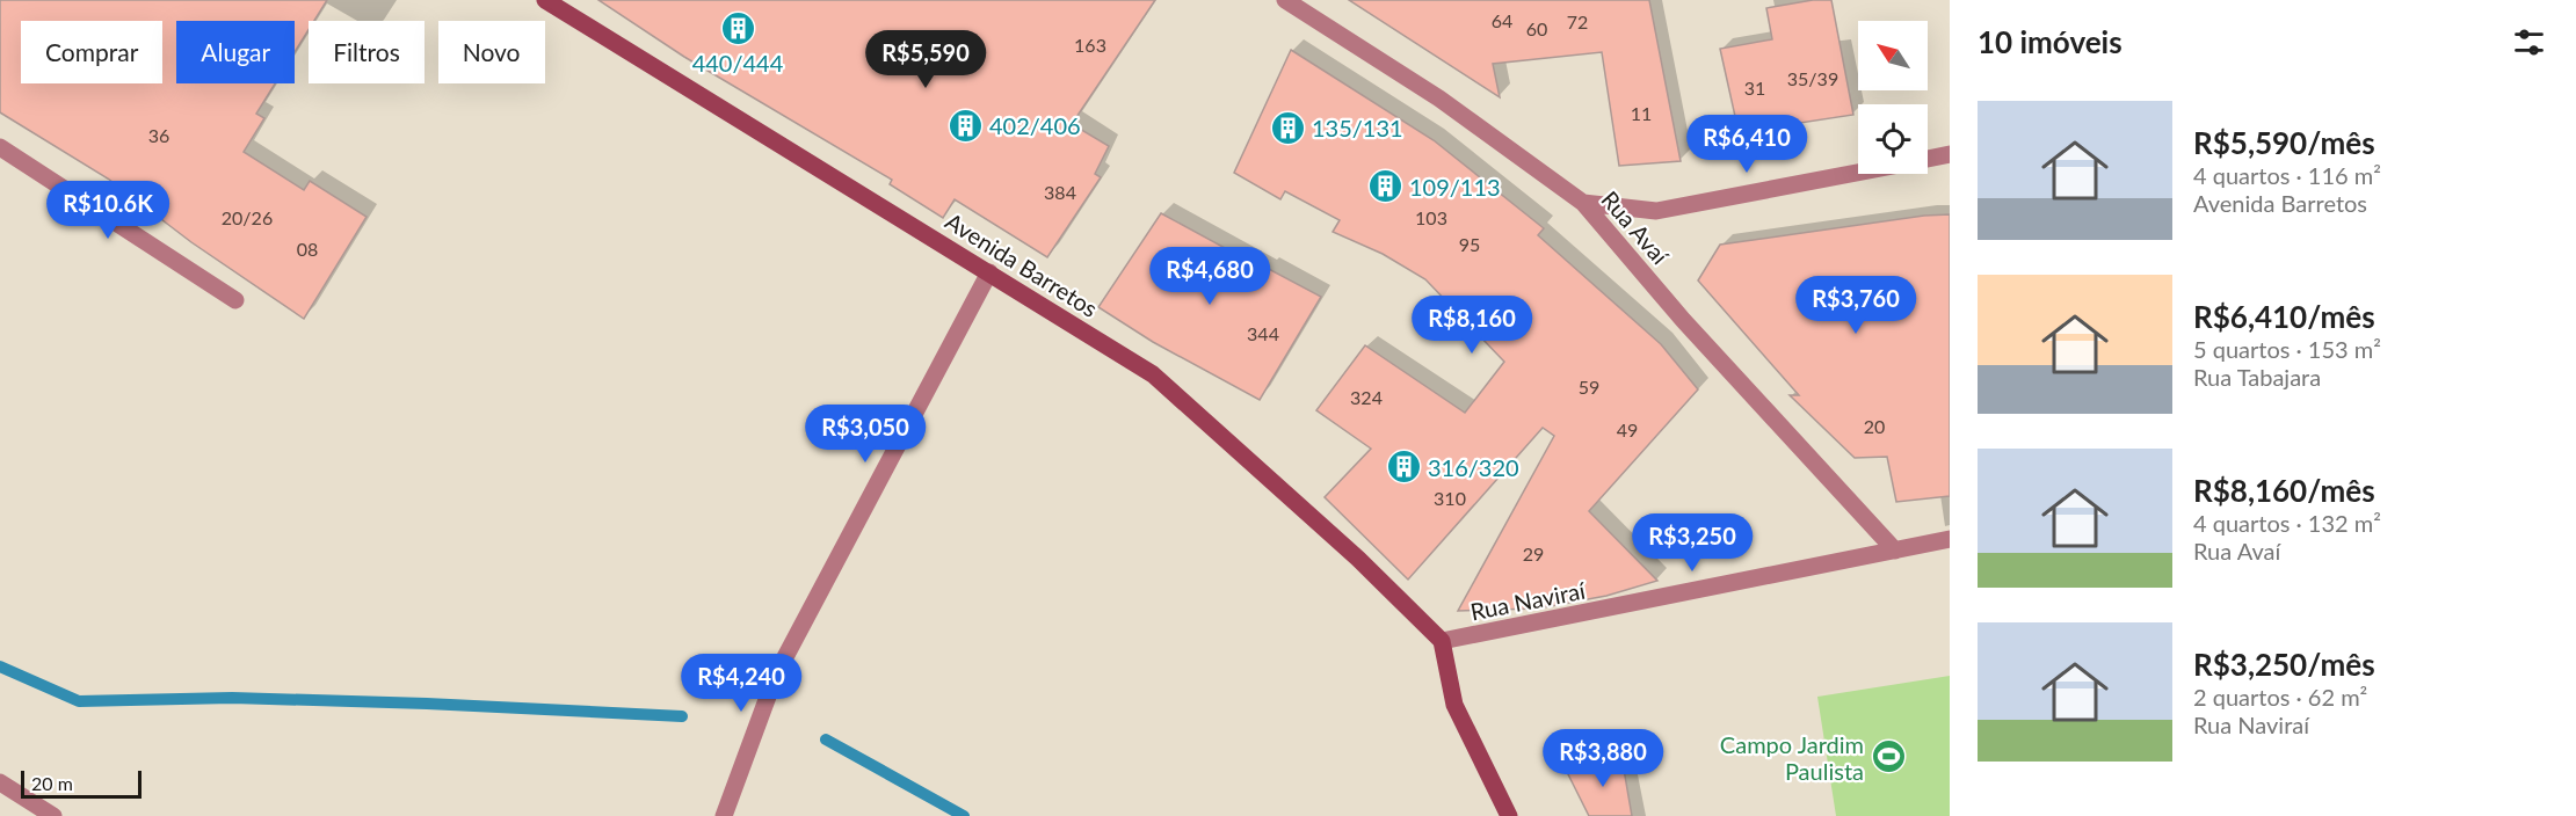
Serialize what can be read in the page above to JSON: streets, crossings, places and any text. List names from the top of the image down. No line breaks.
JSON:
{"streets":{"street":["Rua Avaí","Avenida Barretos","Rua Naviraí"]},"crossings":[["Rua Avaí","Rua Naviraí"],["Avenida Barretos","Rua Naviraí"]],"places":{"building":["440/444","402/406","135/131","109/113","316/320"],"sports":["Campo Jardim Paulista"]},"house_numbers":["64","72","60","163","35/39","31","11","36","384","20/26","103","95","08","344","59","324","20","49","310","29"],"scale_bar":"20 m","north":"top left","page":{"heading":"10 imóveis","chip":["Comprar","Alugar","Filtros","Novo"],"price":["R$5,590","R$6,410","R$10.6K","R$4,680","R$3,760","R$8,160","R$3,050","R$3,250","R$4,240","R$3,880"],"list":[{"name":"R$5,590/mês","note":"4 quartos · 116 m² · Avenida Barretos"},{"name":"R$6,410/mês","note":"5 quartos · 153 m² · Rua Tabajara"},{"name":"R$8,160/mês","note":"4 quartos · 132 m² · Rua Avaí"},{"name":"R$3,250/mês","note":"2 quartos · 62 m² · Rua Naviraí"}],"scale":"20 m"}}
